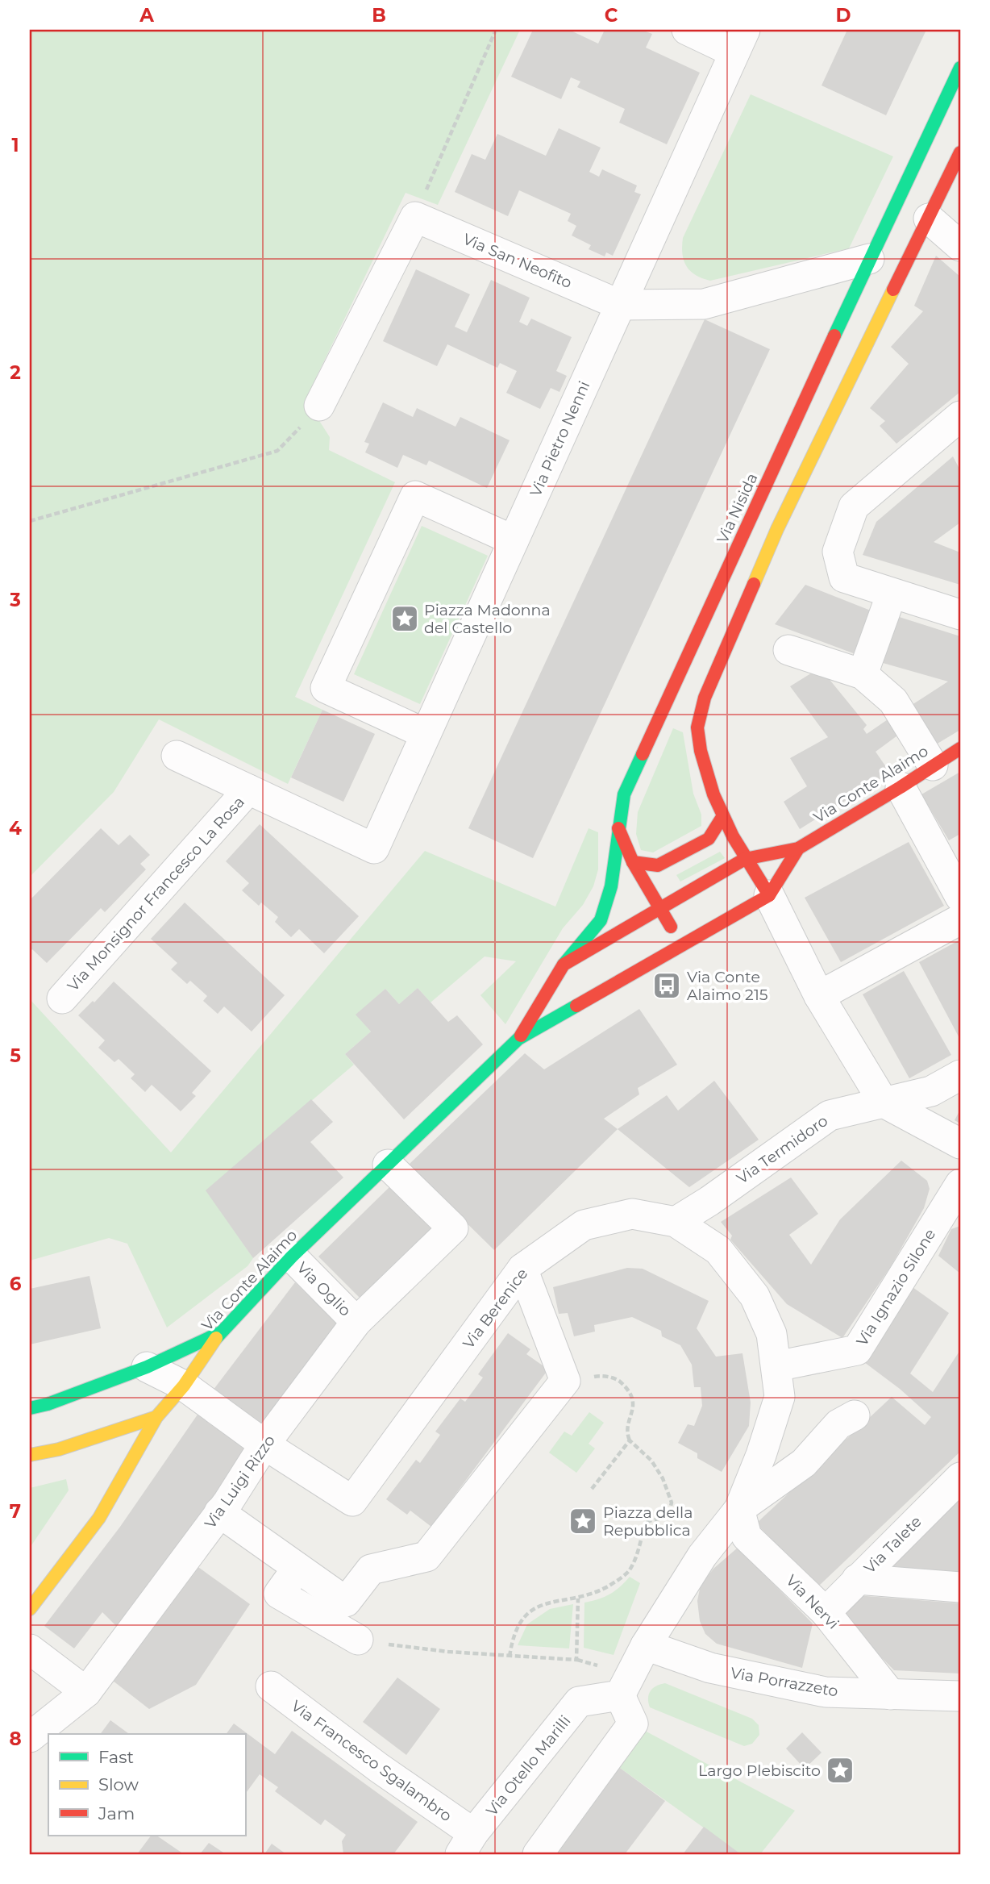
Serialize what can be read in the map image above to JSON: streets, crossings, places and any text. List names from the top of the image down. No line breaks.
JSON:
{"streets":{"main road":["Via Nisida","Via Conte Alaimo"],"street":["Via San Neofito","Via Pietro Nenni","Via Monsignor Francesco La Rosa","Via Termidoro","Via Ignazio Silone","Via Oglio","Via Berenice","Via Luigi Rizzo","Via Talete","Via Nervi","Via Porrazzeto","Via Francesco Sgalambro","Via Otello Marilli"]},"crossings":[["Via San Neofito","Via Pietro Nenni"],["Via Pietro Nenni","Via Monsignor Francesco La Rosa"],["Via Nisida","Via Conte Alaimo"],["Via Conte Alaimo","Via Oglio"],["Via Conte Alaimo","Via Luigi Rizzo"],["Via Termidoro","Via Berenice"],["Via Ignazio Silone","Via Berenice"],["Via Oglio","Via Luigi Rizzo"],["Via Berenice","Via Luigi Rizzo"],["Via Berenice","Via Nervi"],["Via Berenice","Via Porrazzeto"],["Via Talete","Via Nervi"],["Via Nervi","Via Porrazzeto"],["Via Francesco Sgalambro","Via Otello Marilli"]],"places":{"place":["Piazza Madonna del Castello","Piazza della Repubblica","Largo Plebiscito"],"bus stop":["Via Conte Alaimo 215"]},"legend":["Fast","Slow","Jam"],"grid":{"columns":["A","B","C","D"],"rows":["1","2","3","4","5","6","7","8"]}}
